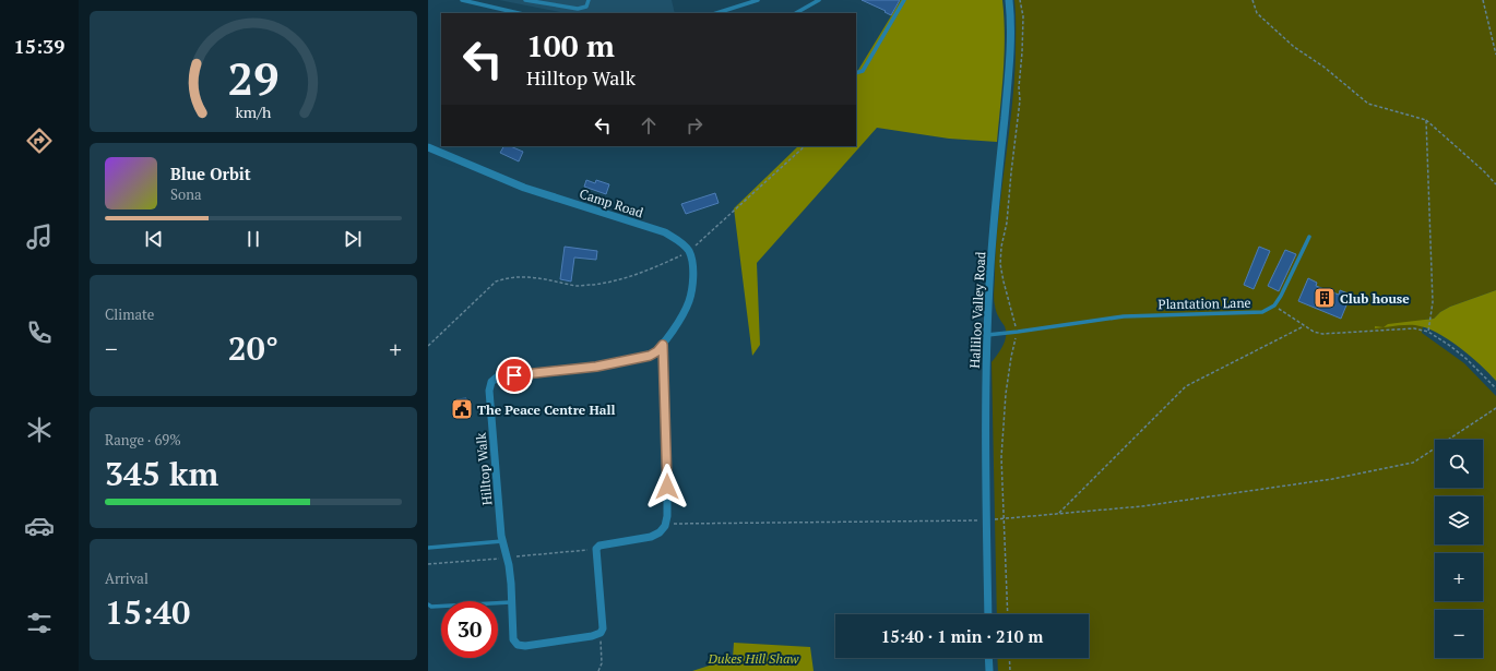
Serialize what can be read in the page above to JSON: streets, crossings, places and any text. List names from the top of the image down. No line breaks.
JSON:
{"streets":{"street":["Camp Road","Halliloo Valley Road","Hilltop Walk"],"lane":["Plantation Lane"]},"crossings":[["Plantation Lane","Halliloo Valley Road"]],"parks":["Dukes Hill Shaw"],"places":{"building":["Club house"],"public building":["The Peace Centre Hall"]},"page":{"tabs":"15:39","turn":["100 m","Hilltop Walk"],"song":["Blue Orbit","Sona"],"tile":["Climate",["Range · 69%","345 km"],["Arrival","15:40"]],"heat":["−","20°","+"],"map_buttons":["+","−"],"limit":"30","trip":"15:40 · 1 min · 210 m","gauge":["29","km/h"]}}
